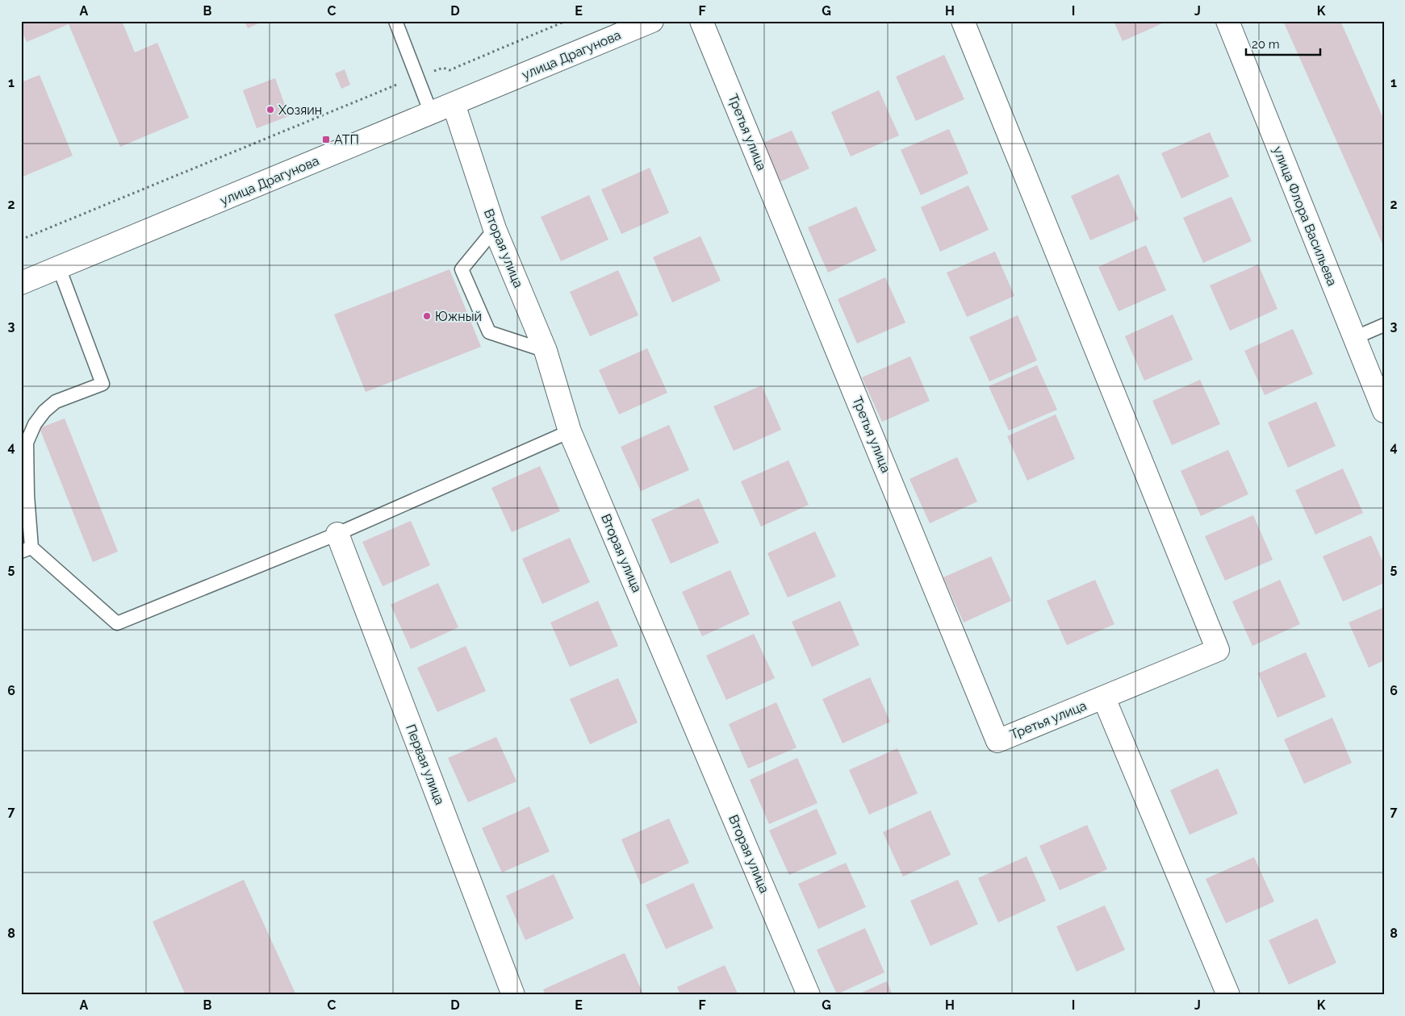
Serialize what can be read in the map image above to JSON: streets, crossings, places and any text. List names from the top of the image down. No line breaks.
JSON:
{"streets":{"street":["улица Драгунова","Третья улица","улица Флора Васильева","Вторая улица","Первая улица"]},"crossings":[["улица Драгунова","Вторая улица"]],"places":{"other":["Хозяин","Южный"],"transit":["АТП"]},"scale_bar":"20 m","grid":{"columns":["A","B","C","D","E","F","G","H","I","J","K"],"rows":["1","2","3","4","5","6","7","8"]}}
